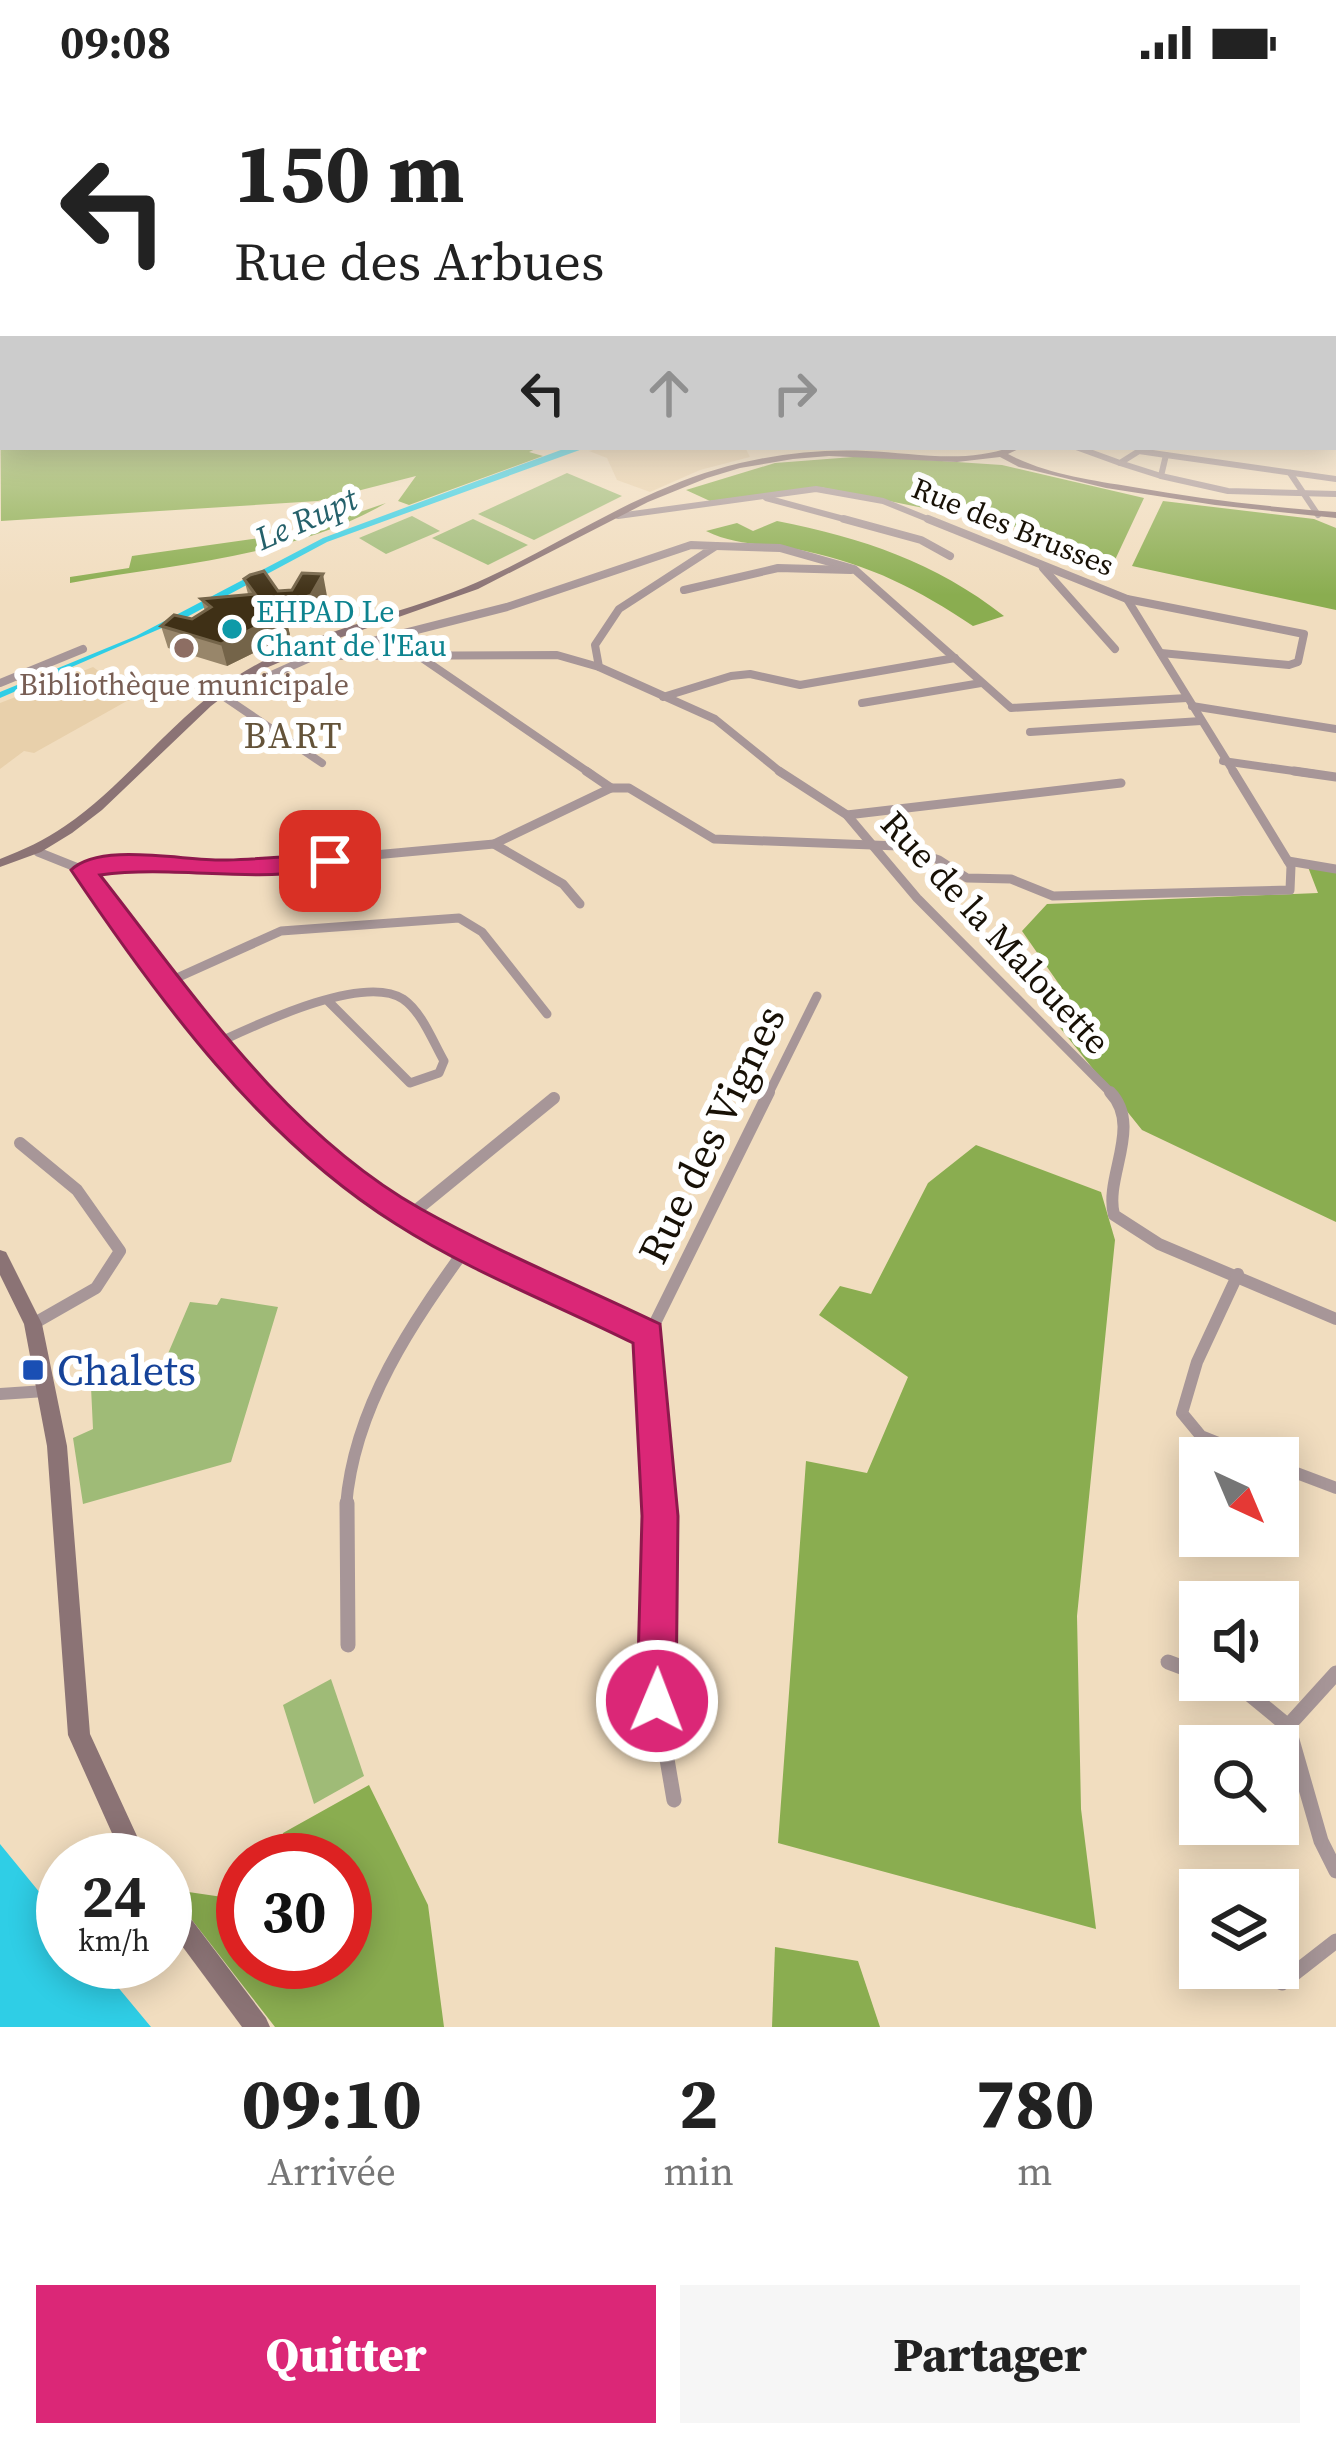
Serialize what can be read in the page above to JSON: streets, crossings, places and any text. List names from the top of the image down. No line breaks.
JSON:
{"streets":{"street":["Rue des Brusses","Rue de la Malouette","Rue des Vignes"]},"crossings":[["Rue des Brusses","Rue de la Malouette"]],"districts":["BART"],"water":["Le Rupt"],"places":{"other":["EHPAD Le Chant de l'Eau","Bibliothèque municipale"],"transit":["Chalets"]},"north":"bottom right","page":{"status":"09:08","turn":["150 m","Rue des Arbues"],"speed":"24 km/h","limit":"30","eta":["09:10","Arrivée","2","min","780","m"],"buttons":["Quitter","Partager"]}}
